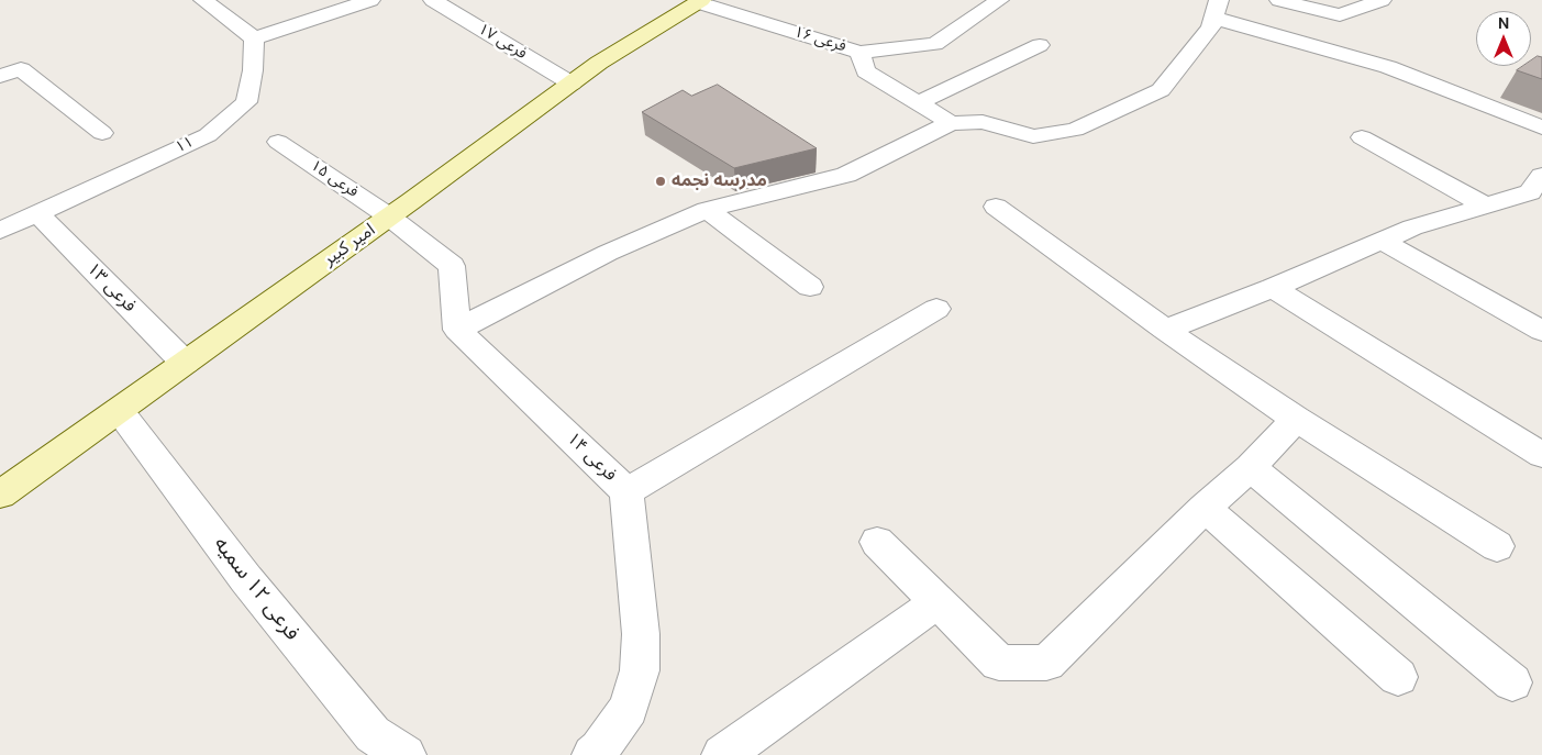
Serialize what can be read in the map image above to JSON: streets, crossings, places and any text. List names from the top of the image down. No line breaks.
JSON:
{"streets":{"main road":["امیر کبیر"],"street":["فرعی ۱۶","فرعی ۱۷","۱۱","فرعی ۱۵","فرعی ۱۳","فرعی ۱۴","فرعی ۱۲ سمیه"]},"crossings":[["فرعی ۱۶","امیر کبیر"],["فرعی ۱۷","امیر کبیر"],["۱۱","فرعی ۱۳"],["فرعی ۱۵","امیر کبیر"],["امیر کبیر","فرعی ۱۳"],["امیر کبیر","فرعی ۱۲ سمیه"]],"places":["مدرسه نجمه"],"north":"top"}
